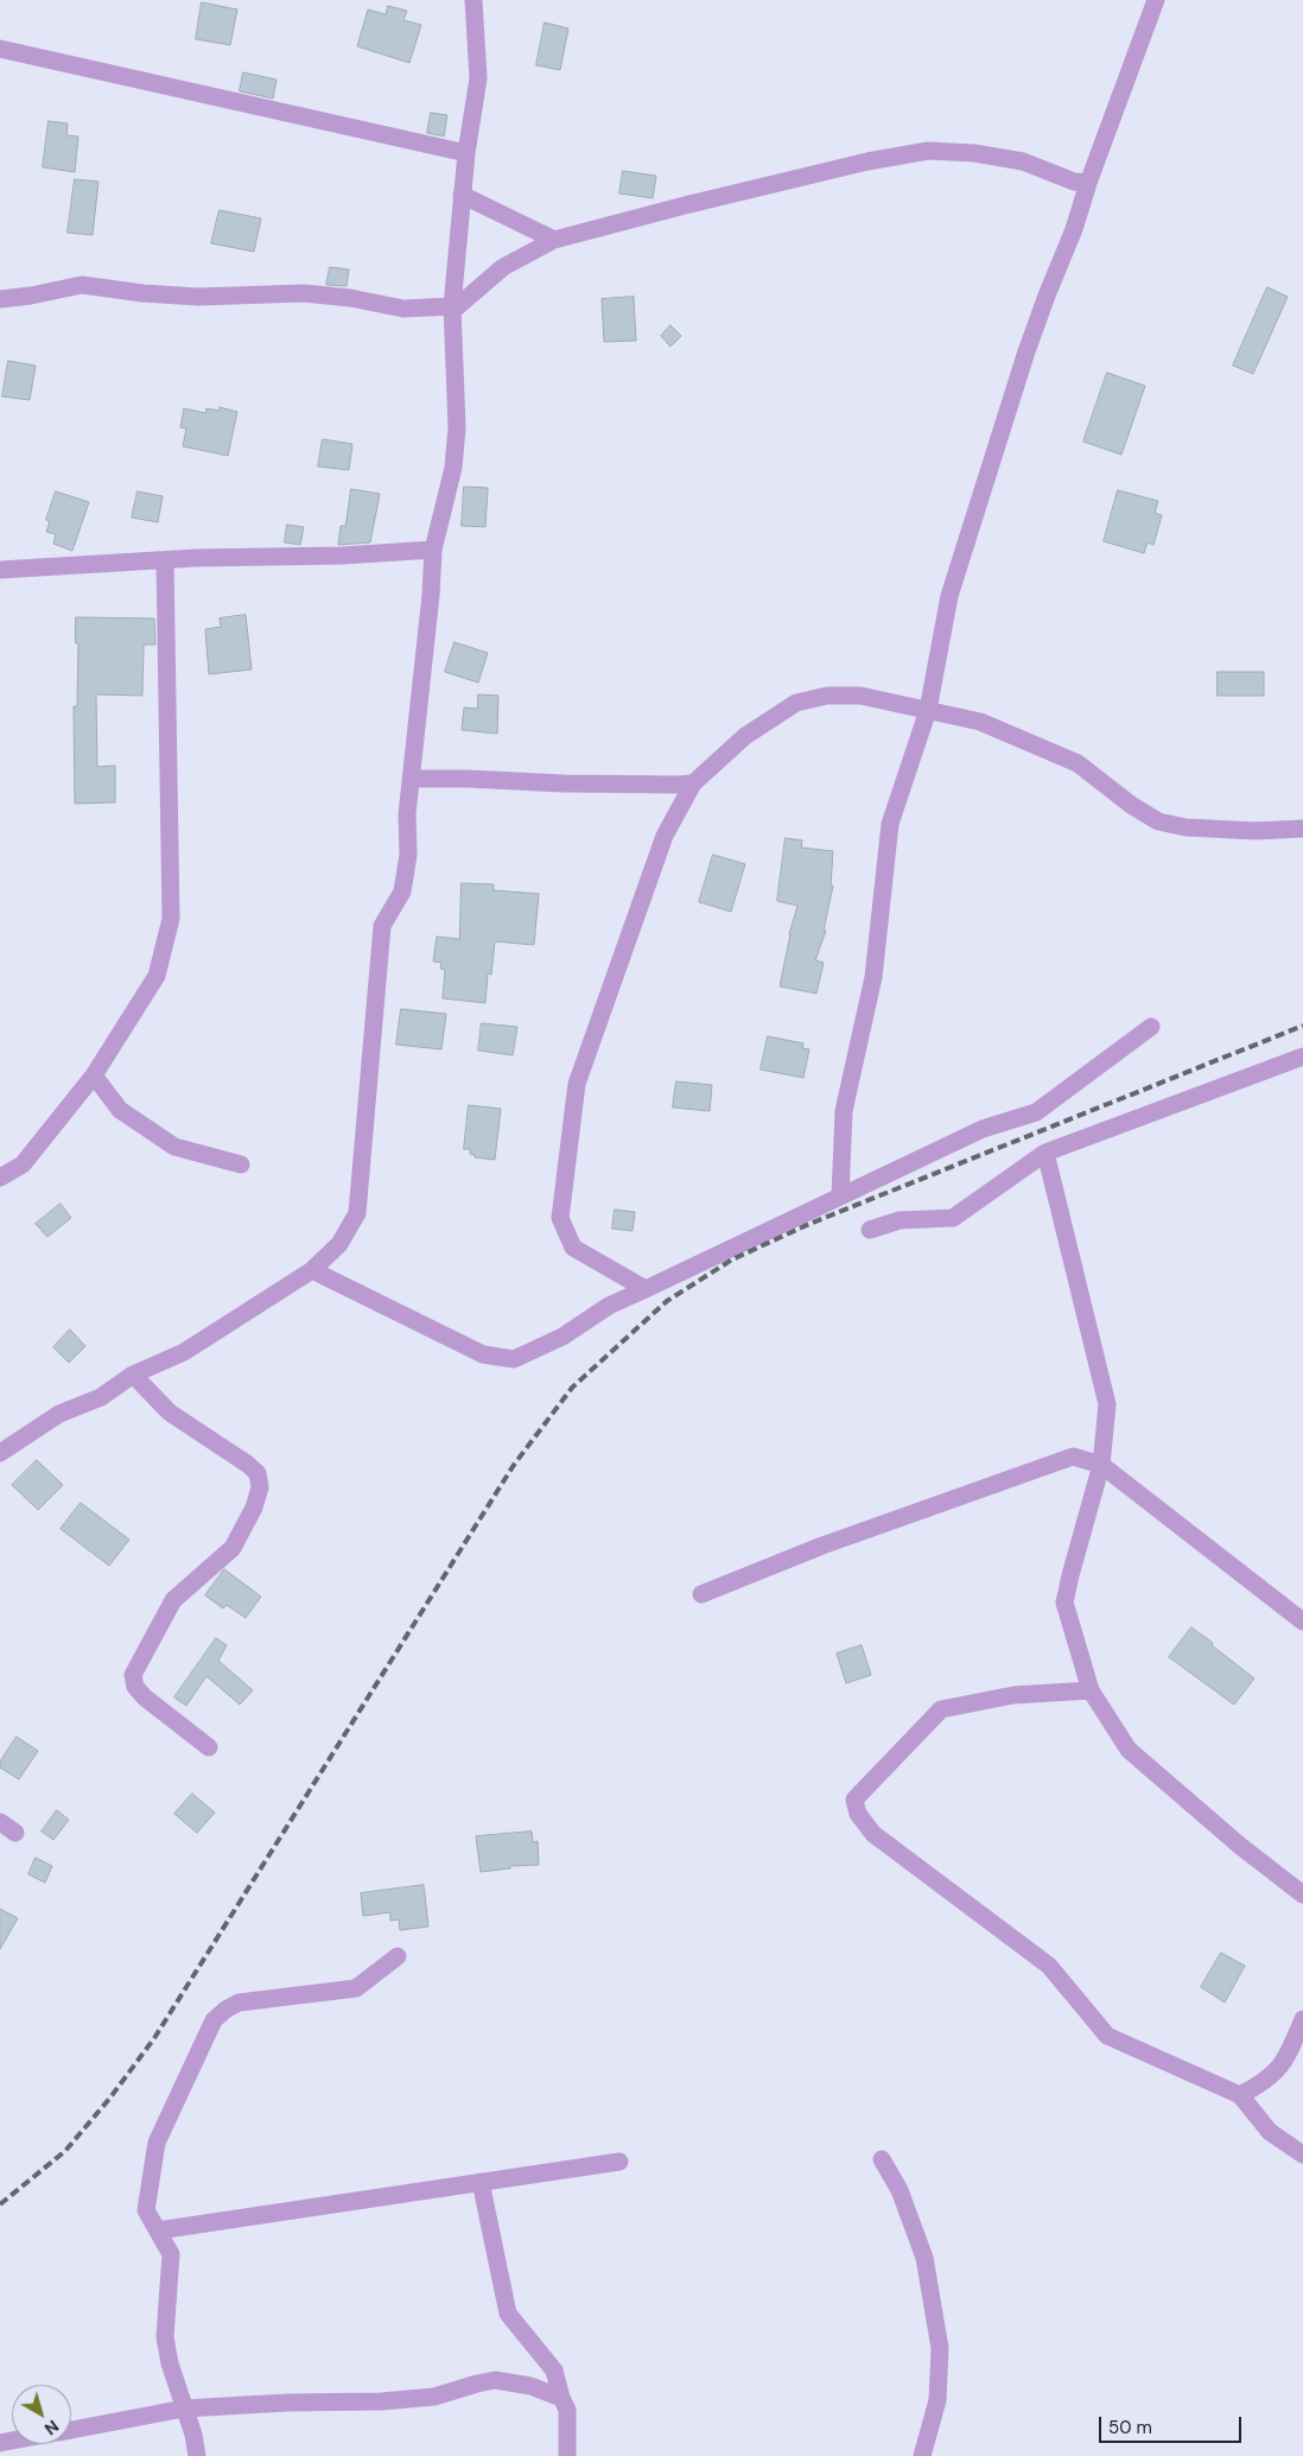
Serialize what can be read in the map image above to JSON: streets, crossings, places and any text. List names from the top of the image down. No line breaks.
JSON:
{"scale_bar":"50 m","north":"bottom right"}
